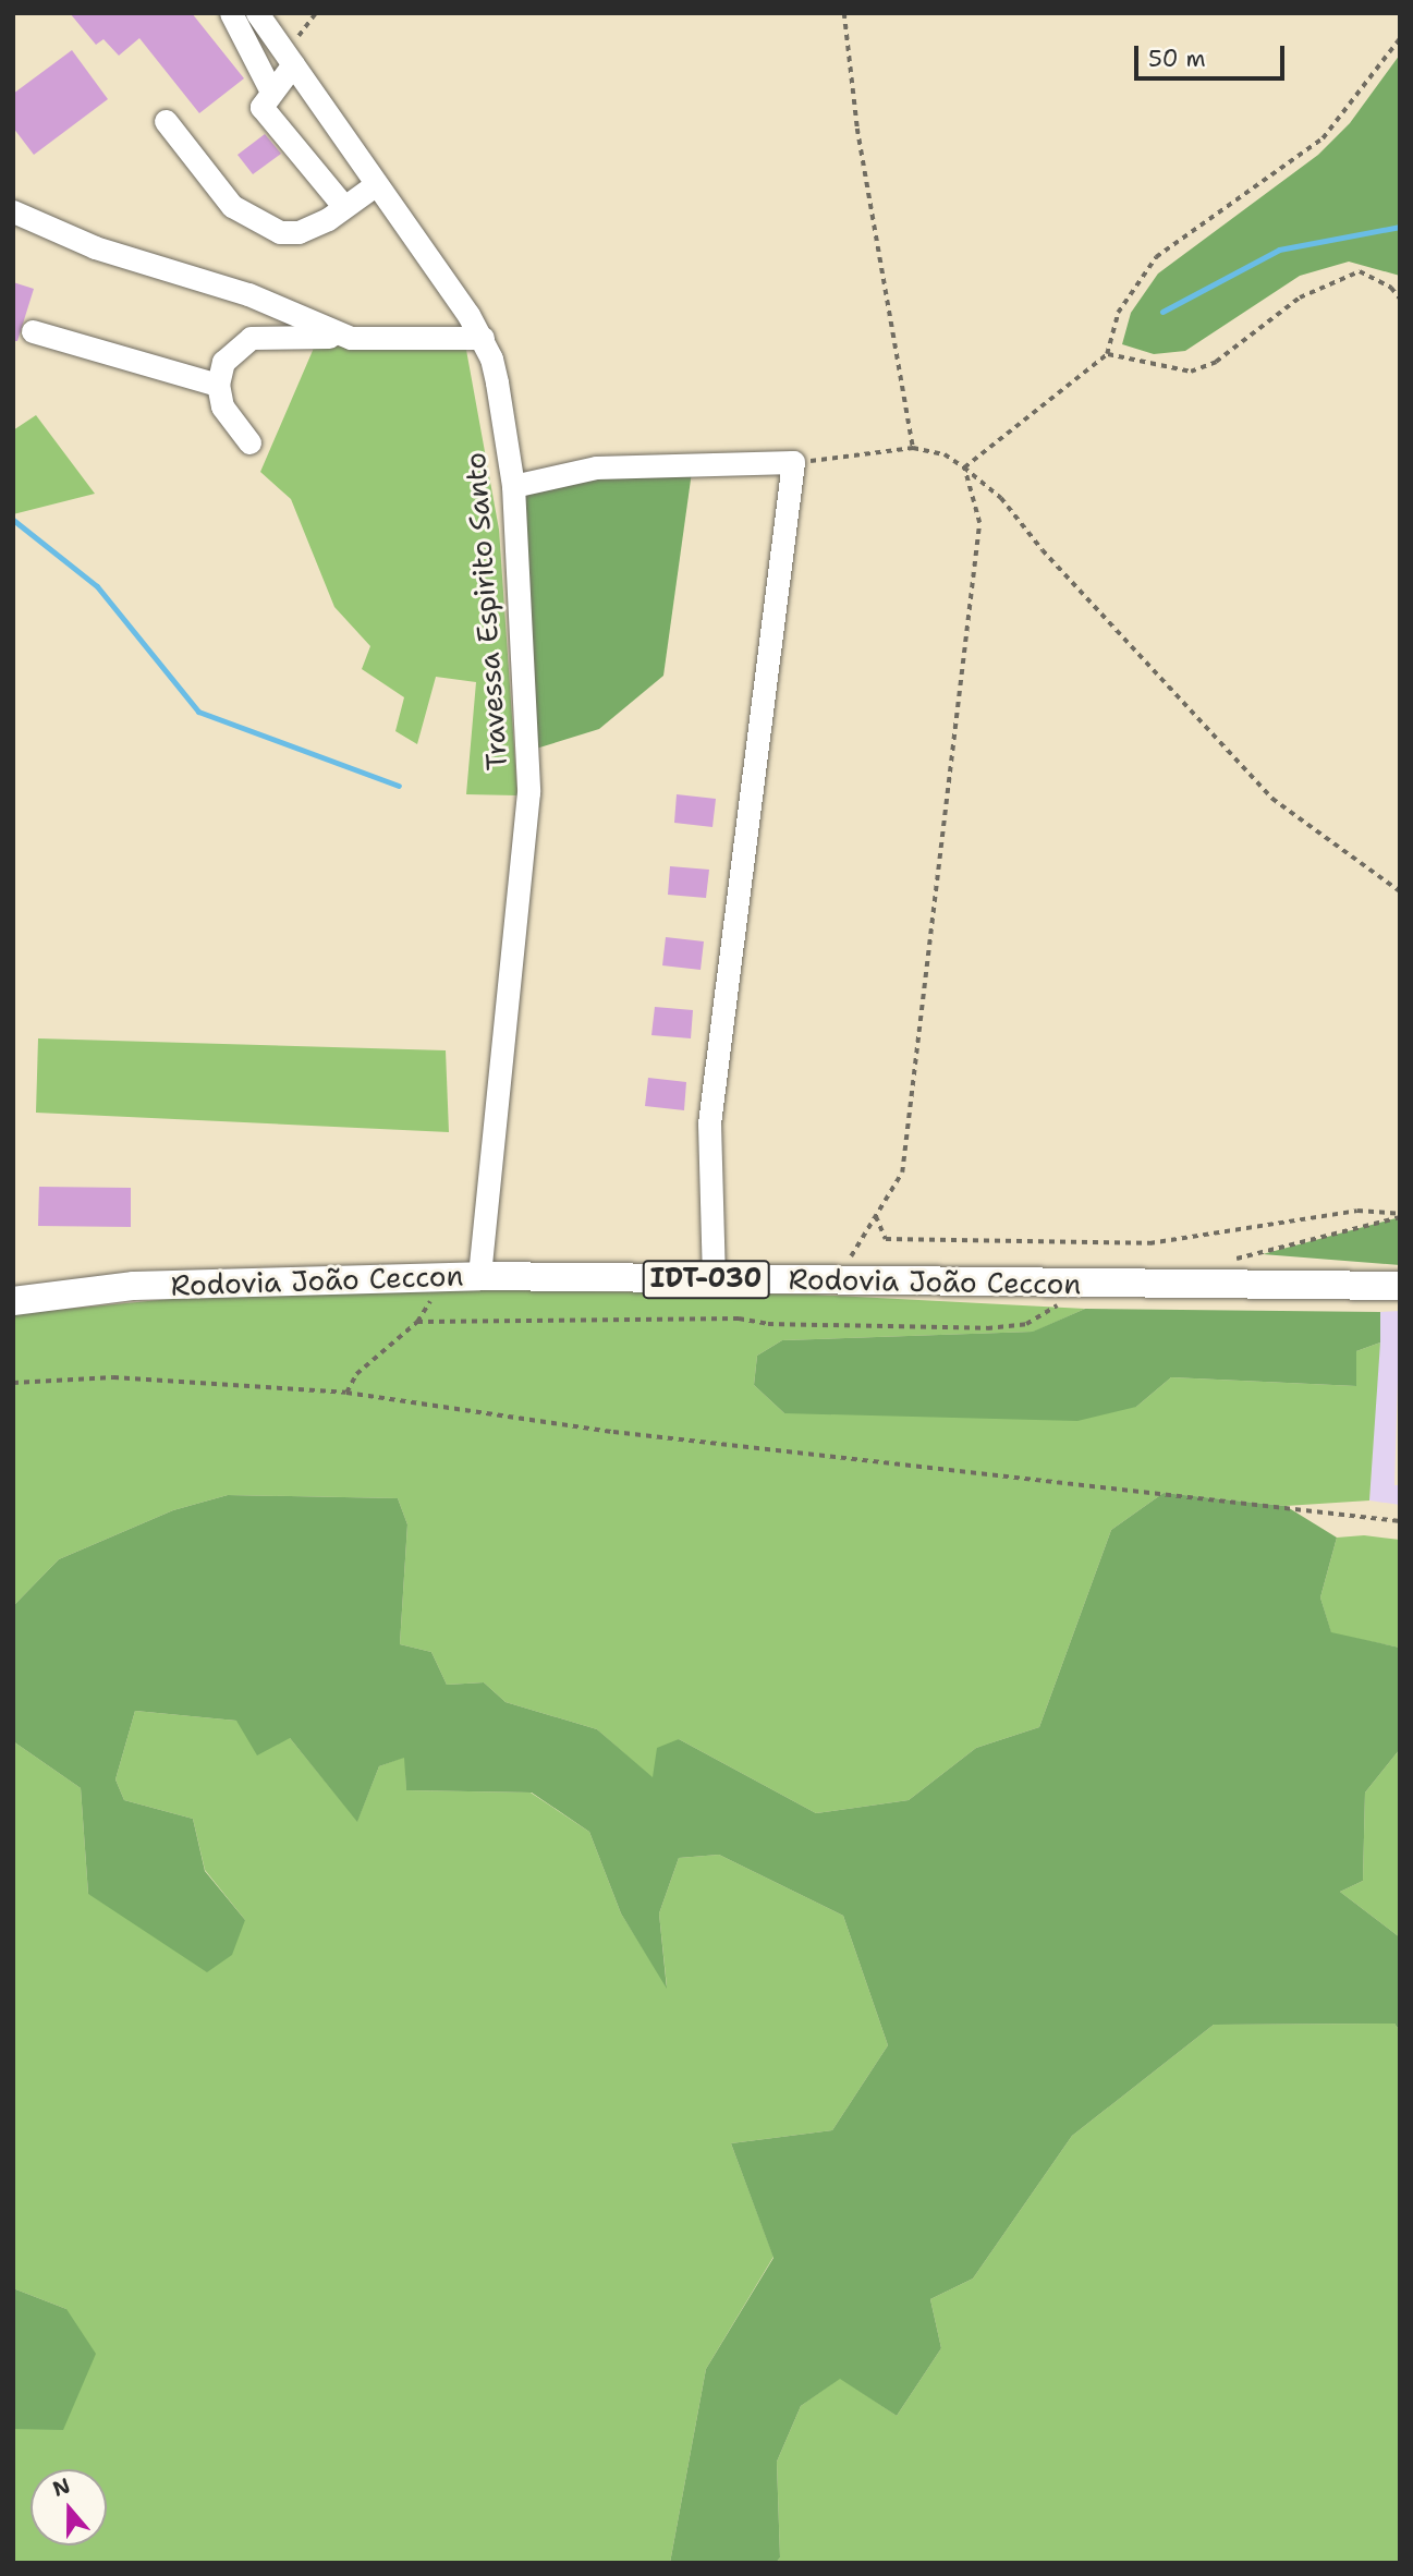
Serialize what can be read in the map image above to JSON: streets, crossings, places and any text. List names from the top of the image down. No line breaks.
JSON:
{"streets":{"main road":["IDT-030","Rodovia João Ceccon"],"street":["Travessa Espirito Santo"]},"crossings":[["Travessa Espirito Santo","Rodovia João Ceccon"]],"scale_bar":"50 m","north":"top"}
